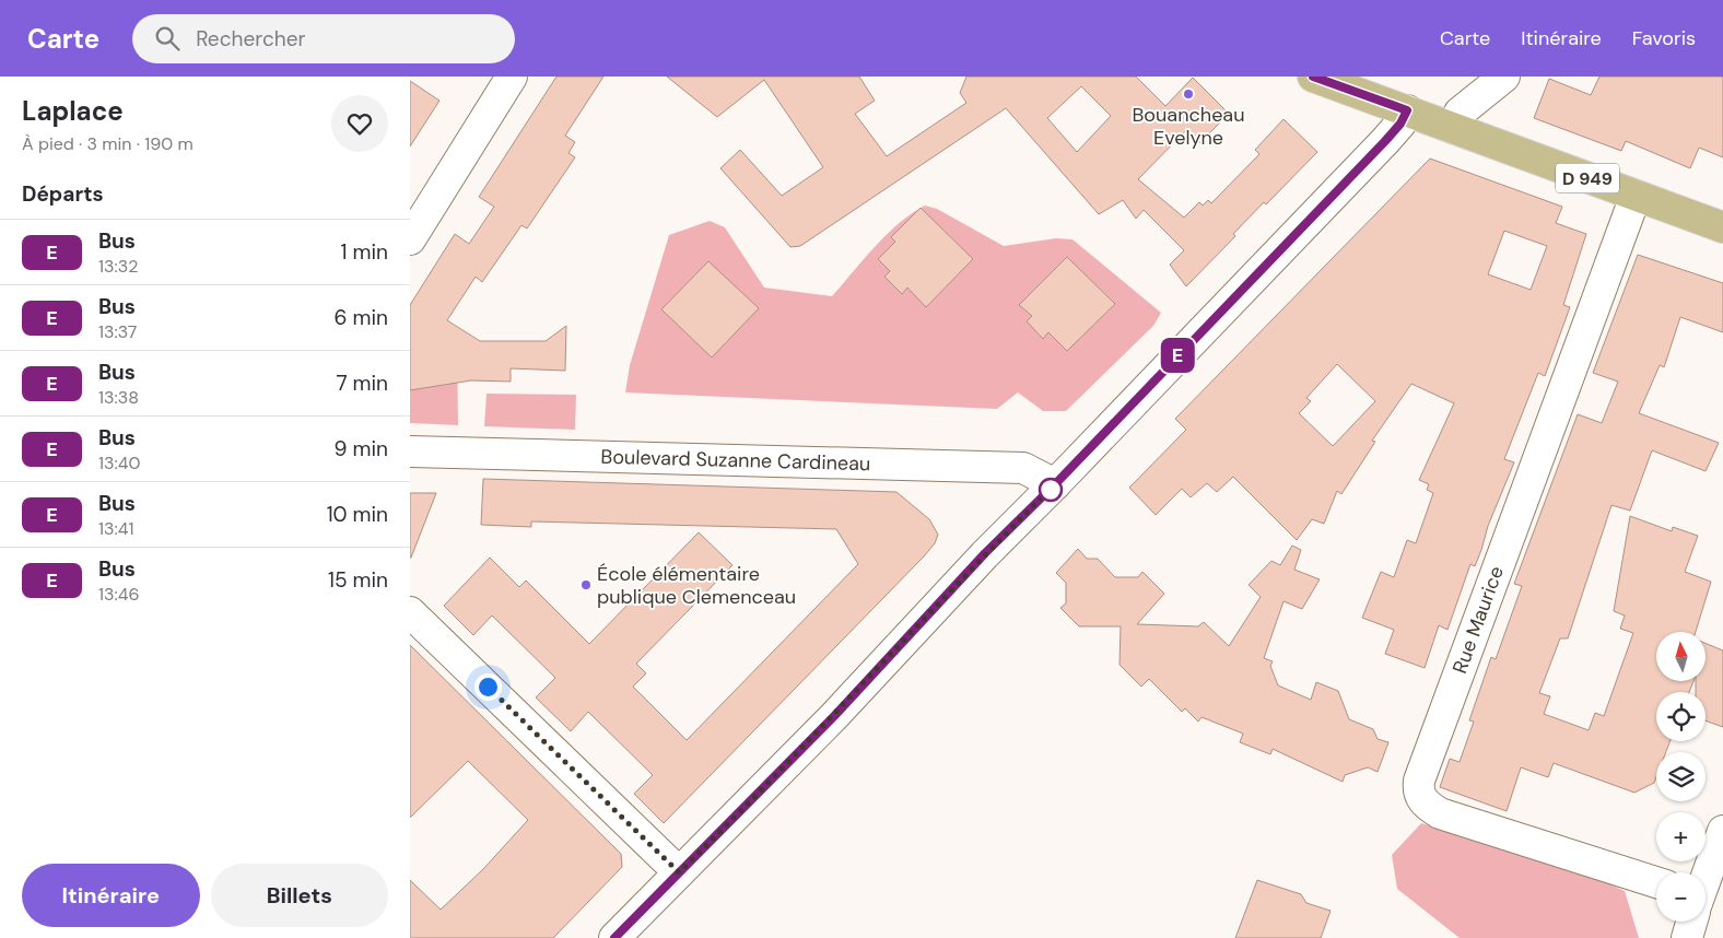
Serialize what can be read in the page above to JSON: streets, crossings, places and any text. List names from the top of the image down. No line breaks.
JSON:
{"streets":{"main road":["D 949"],"street":["Boulevard Suzanne Cardineau","Rue Maurice"]},"crossings":[["D 949","Rue Maurice"]],"places":["Bouancheau Evelyne","École élémentaire publique Clemenceau"],"lines":["bus line E"],"north":"top","page":{"header":"Carte","search":"Rechercher","nav":["Carte","Itinéraire","Favoris"],"heading":[["Laplace","À pied · 3 min · 190 m"],"Départs"],"on_map":"E","list":[{"mark":"E","name":"Bus","note":"13:32","value":"1 min"},{"mark":"E","name":"Bus","note":"13:37","value":"6 min"},{"mark":"E","name":"Bus","note":"13:38","value":"7 min"},{"mark":"E","name":"Bus","note":"13:40","value":"9 min"},{"mark":"E","name":"Bus","note":"13:41","value":"10 min"},{"mark":"E","name":"Bus","note":"13:46","value":"15 min"}],"map_buttons":["+","−"],"buttons":["Itinéraire","Billets"]}}
